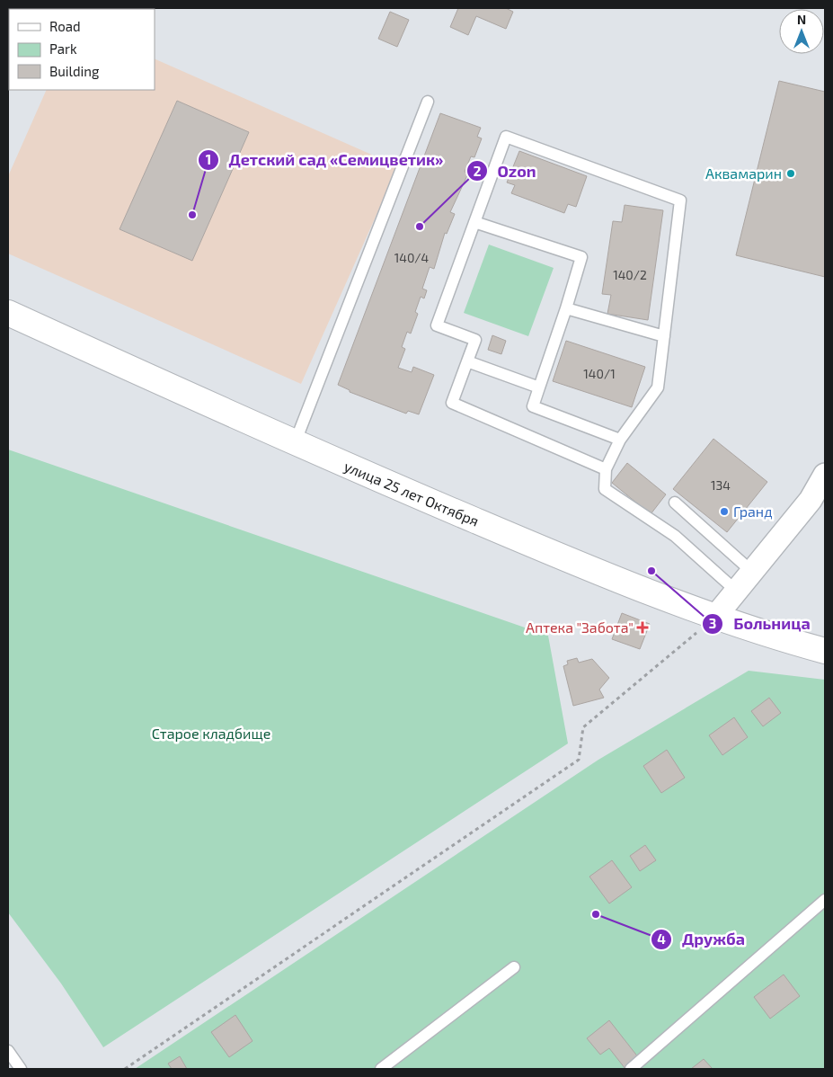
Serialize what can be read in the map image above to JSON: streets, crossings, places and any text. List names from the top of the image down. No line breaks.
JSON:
{"streets":{"street":["улица 25 лет Октября"]},"parks":["Старое кладбище"],"places":{"other":["Аквамарин","Детский сад «Семицветик»","Ozon","Гранд","Больница","Дружба"],"health":["Аптека \"Забота\""]},"house_numbers":["140/4","140/2","140/1","134"],"legend":["Road","Park","Building"],"north":"top"}
